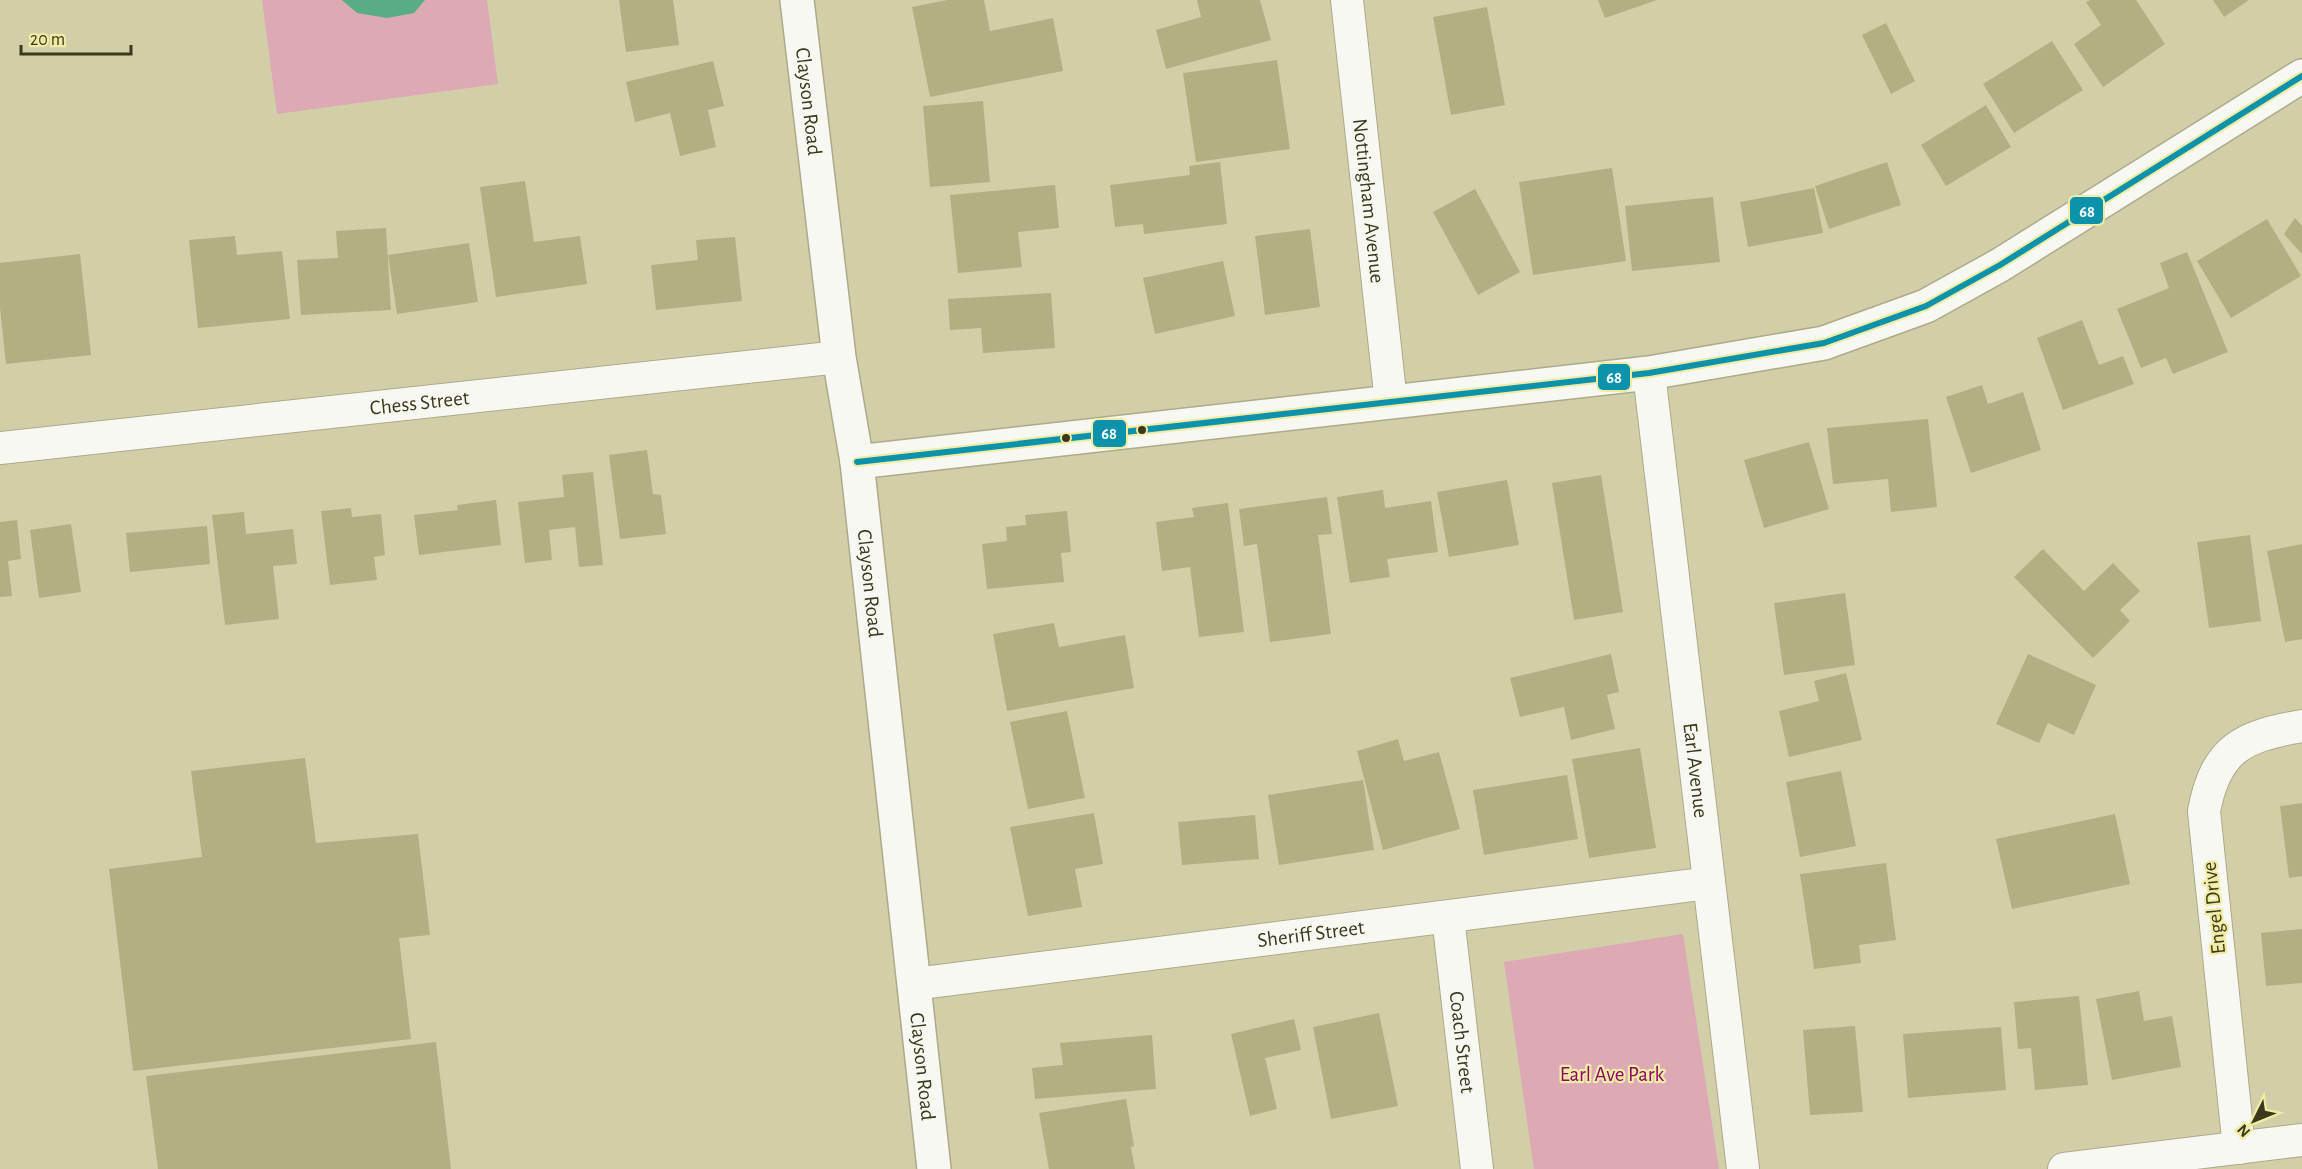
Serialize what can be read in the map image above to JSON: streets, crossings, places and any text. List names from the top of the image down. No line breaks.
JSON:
{"streets":{"street":["Clayson Road","Nottingham Avenue","Chess Street","Earl Avenue","Engel Drive","Sheriff Street","Coach Street"]},"crossings":[["Clayson Road","Chess Street"],["Clayson Road","Sheriff Street"],["Earl Avenue","Sheriff Street"],["Sheriff Street","Coach Street"]],"parks":["Earl Ave Park"],"lines":["transit line 68"],"scale_bar":"20 m","north":"bottom left"}
